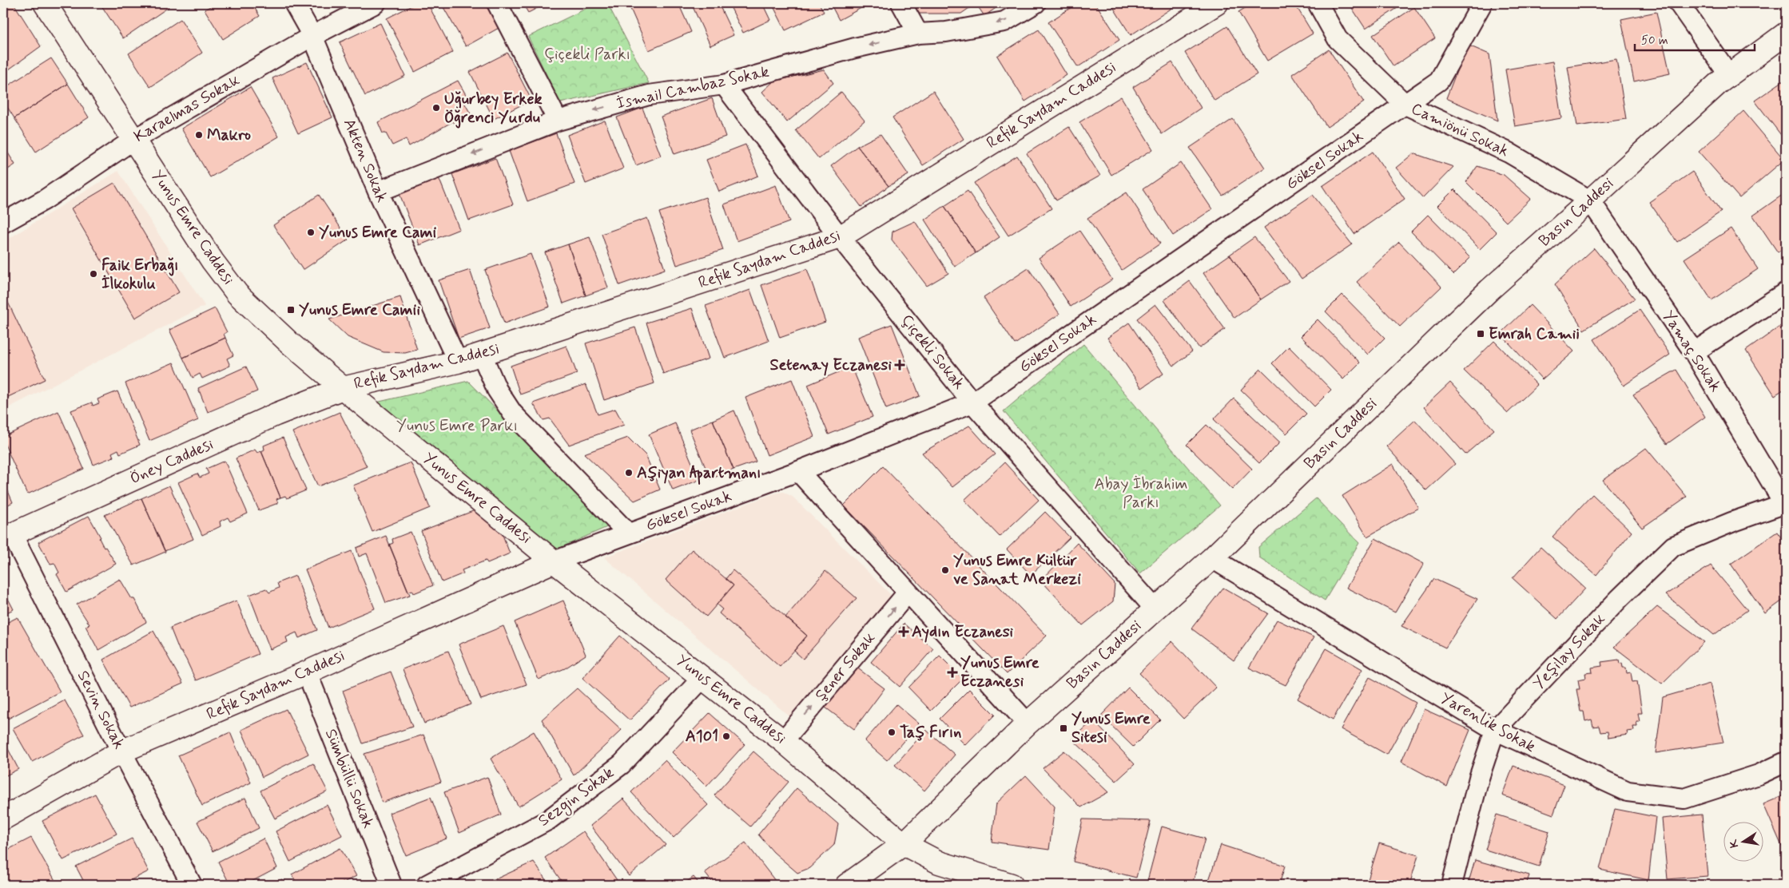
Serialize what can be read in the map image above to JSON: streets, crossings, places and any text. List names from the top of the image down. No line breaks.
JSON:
{"streets":{"street":["İsmail Cambaz Sokak","Refik Saydam Caddesi","Karaelmas Sokak","Camiönü Sokak","Akten Sokak","Göksel Sokak","Basın Caddesi","Yunus Emre Caddesi","Yamaç Sokak","Çiçekli Sokak","Öney Caddesi","Yeşilay Sokak","Şener Sokak","Sevin Sokak","Yarenlik Sokak","Sümbüllü Sokak","Sezgin Sokak"]},"crossings":[["İsmail Cambaz Sokak","Akten Sokak"],["İsmail Cambaz Sokak","Çiçekli Sokak"],["Refik Saydam Caddesi","Akten Sokak"],["Refik Saydam Caddesi","Göksel Sokak"],["Refik Saydam Caddesi","Yunus Emre Caddesi"],["Refik Saydam Caddesi","Çiçekli Sokak"],["Refik Saydam Caddesi","Öney Caddesi"],["Refik Saydam Caddesi","Sevin Sokak"],["Refik Saydam Caddesi","Sümbüllü Sokak"],["Karaelmas Sokak","Akten Sokak"],["Karaelmas Sokak","Yunus Emre Caddesi"],["Camiönü Sokak","Göksel Sokak"],["Camiönü Sokak","Basın Caddesi"],["Camiönü Sokak","Yamaç Sokak"],["Göksel Sokak","Yunus Emre Caddesi"],["Göksel Sokak","Çiçekli Sokak"],["Basın Caddesi","Yunus Emre Caddesi"],["Basın Caddesi","Yamaç Sokak"],["Basın Caddesi","Çiçekli Sokak"],["Basın Caddesi","Yarenlik Sokak"],["Yunus Emre Caddesi","Öney Caddesi"],["Yunus Emre Caddesi","Şener Sokak"],["Yunus Emre Caddesi","Sezgin Sokak"],["Yamaç Sokak","Yeşilay Sokak"],["Öney Caddesi","Sevin Sokak"],["Yeşilay Sokak","Yarenlik Sokak"]],"one_way":["İsmail Cambaz Sokak","Şener Sokak"],"parks":["Çiçekli Parkı","Yunus Emre Parkı","Abay İbrahim Parkı"],"places":{"other":["Uğurbey Erkek Öğrenci Yurdu","Makro","Yunus Emre Cami","Faik Erbağı İlkokulu","Aşiyan Apartmanı","Yunus Emre Kültür ve Sanat Merkezi","Taş Fırın","A101"],"transit":["Yunus Emre Camii","Emrah Camii","Yunus Emre Sitesi"],"health":["Setenay Eczanesi","Aydın Eczanesi","Yunus Emre Eczanesi"]},"scale_bar":"50 m","north":"left"}
